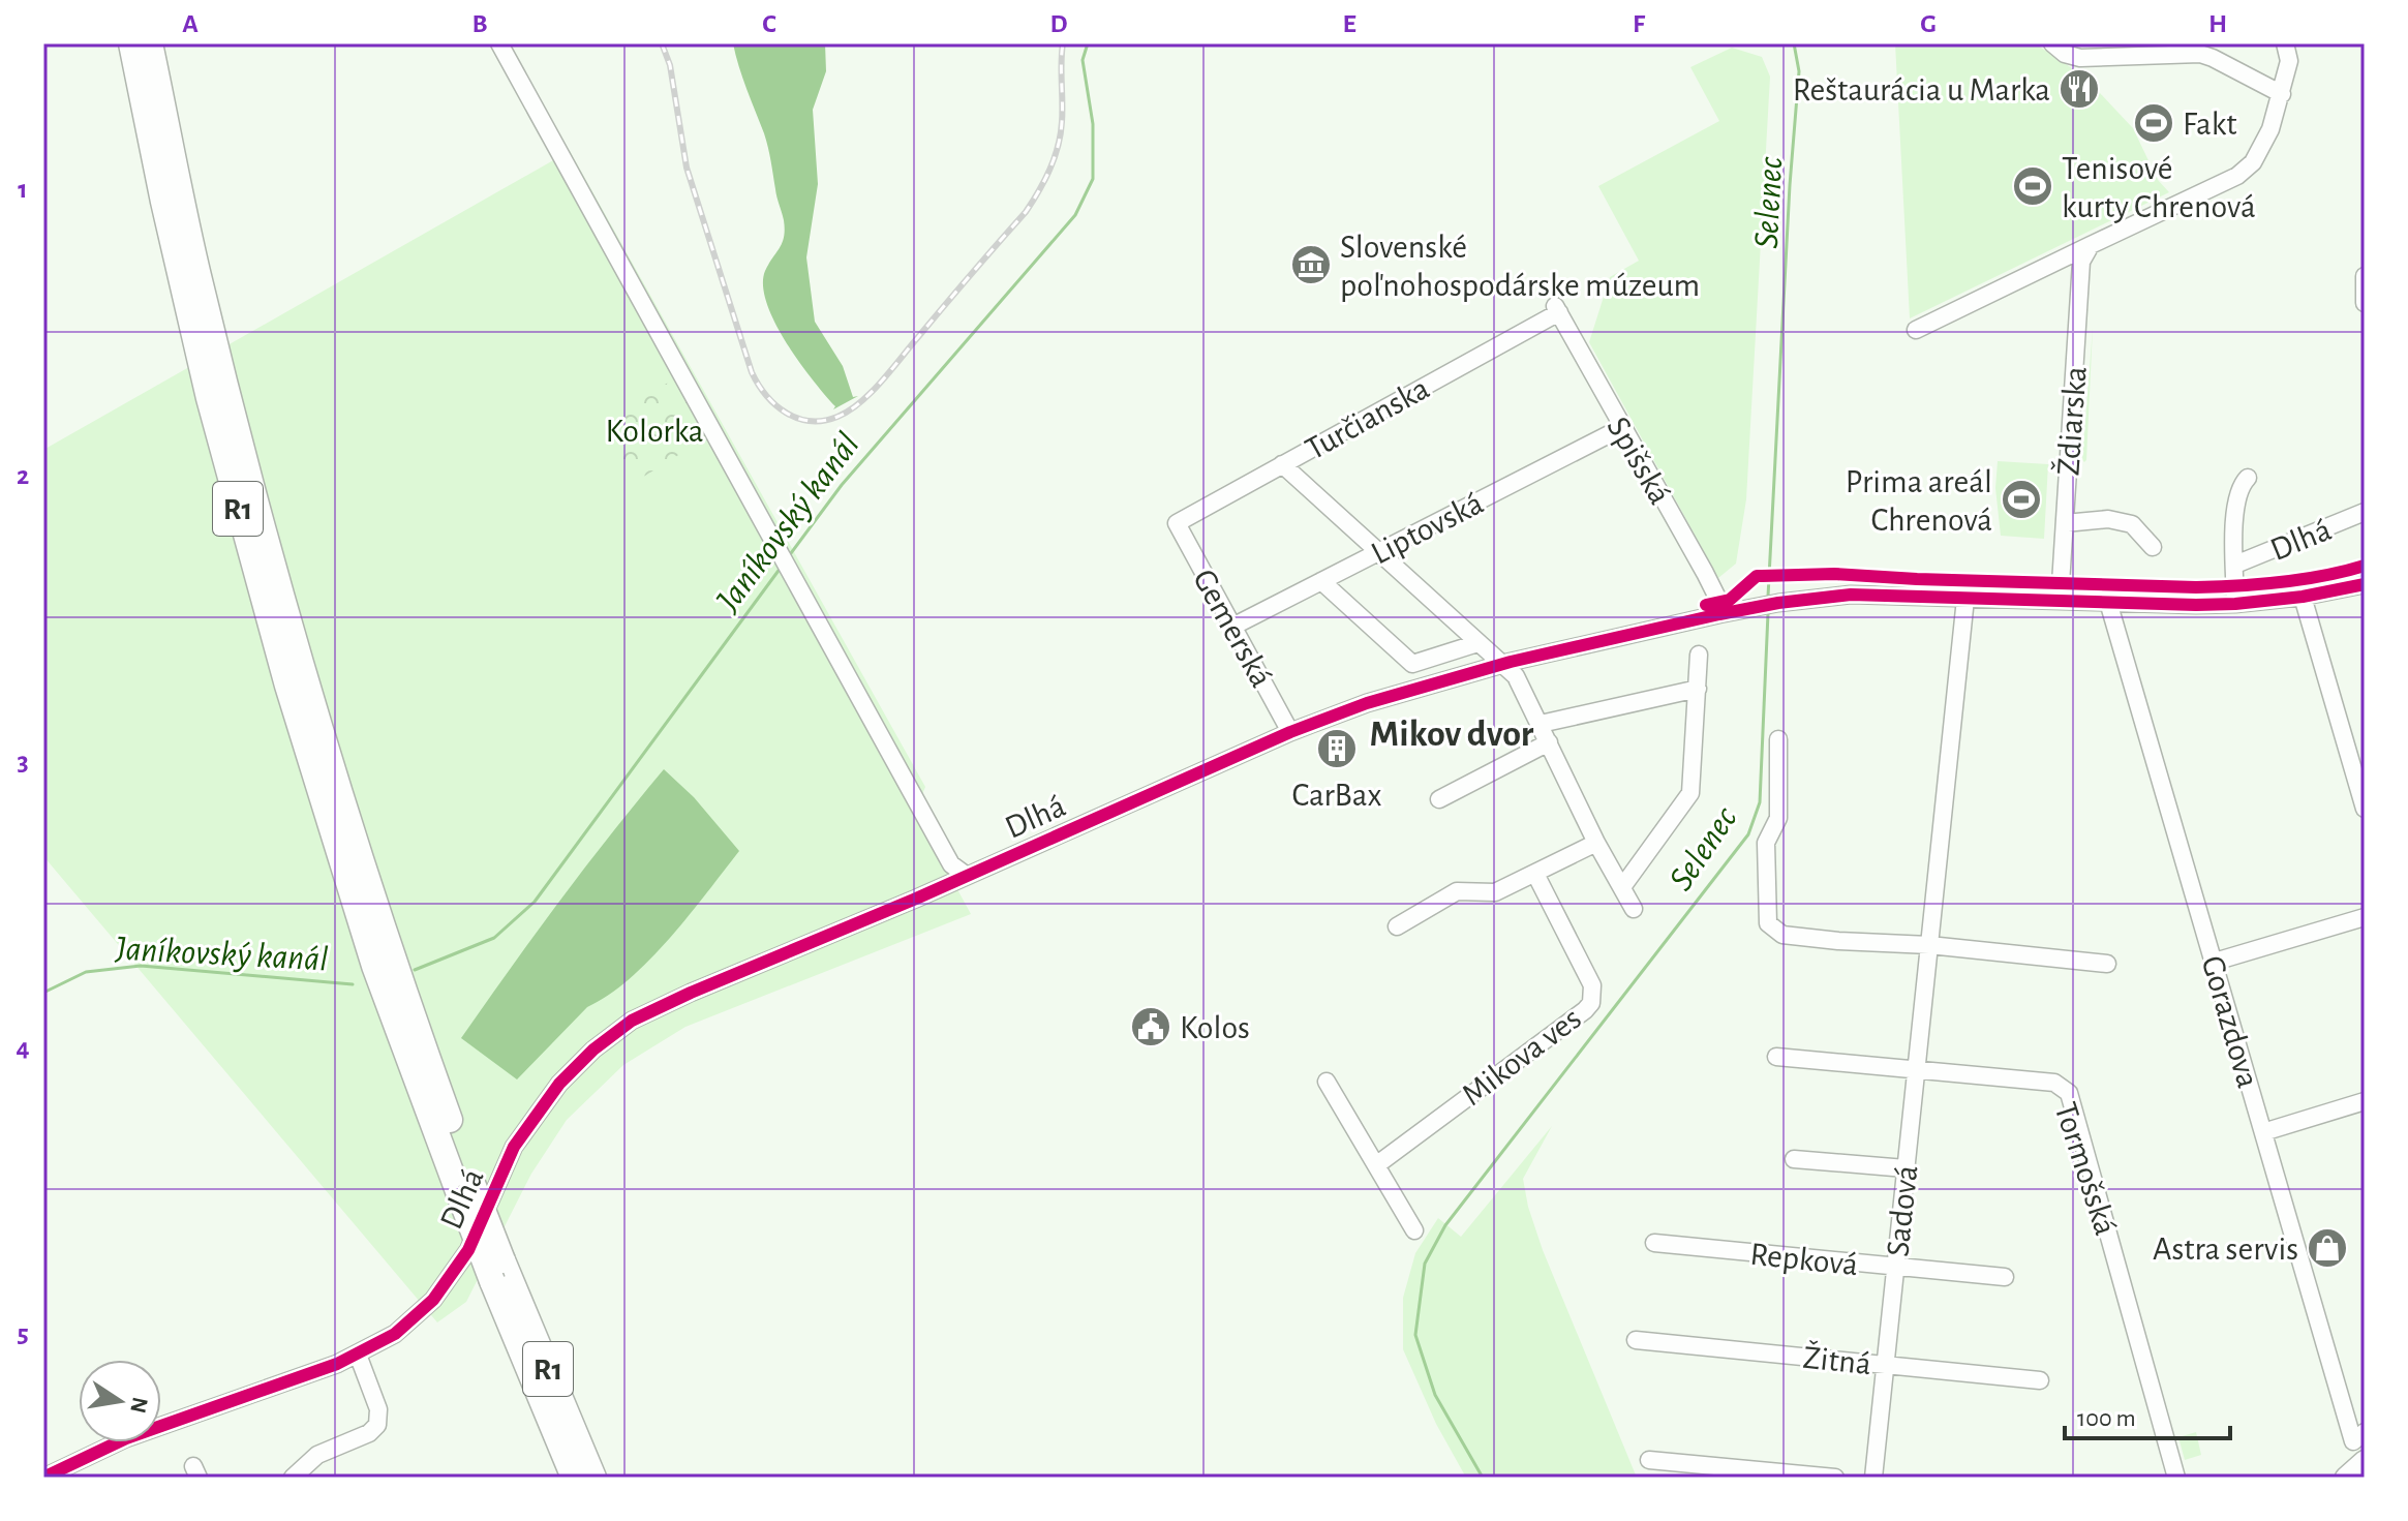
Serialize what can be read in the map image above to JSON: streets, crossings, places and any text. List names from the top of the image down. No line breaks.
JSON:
{"streets":{"highway":["R1"],"street":["Turčianska","Ždiarska","Spišská","Liptovská","Dlhá","Gemerská","Gorazdova","Mikova ves","Tormošská","Sadová","Repková","Žitná"]},"crossings":[["Turčianska","Spišská"],["Turčianska","Gemerská"],["Ždiarska","Dlhá"],["Spišská","Liptovská"],["Spišská","Dlhá"],["Liptovská","Gemerská"],["Dlhá","Gemerská"],["Dlhá","Gorazdova"],["Dlhá","Sadová"],["Tormošská","Sadová"],["Sadová","Repková"],["Sadová","Žitná"]],"districts":["Mikov dvor"],"water":["Selenec","Janíkovský kanál"],"parks":["Kolorka"],"places":{"restaurant":["Reštaurácia u Marka"],"sports":["Fakt","Tenisové kurty Chrenová","Prima areál Chrenová"],"museum":["Slovenské poľnohospodárske múzeum"],"building":["CarBax"],"public building":["Kolos"],"shop":["Astra servis"]},"scale_bar":"100 m","north":"right","grid":{"columns":["A","B","C","D","E","F","G","H"],"rows":["1","2","3","4","5"]}}
